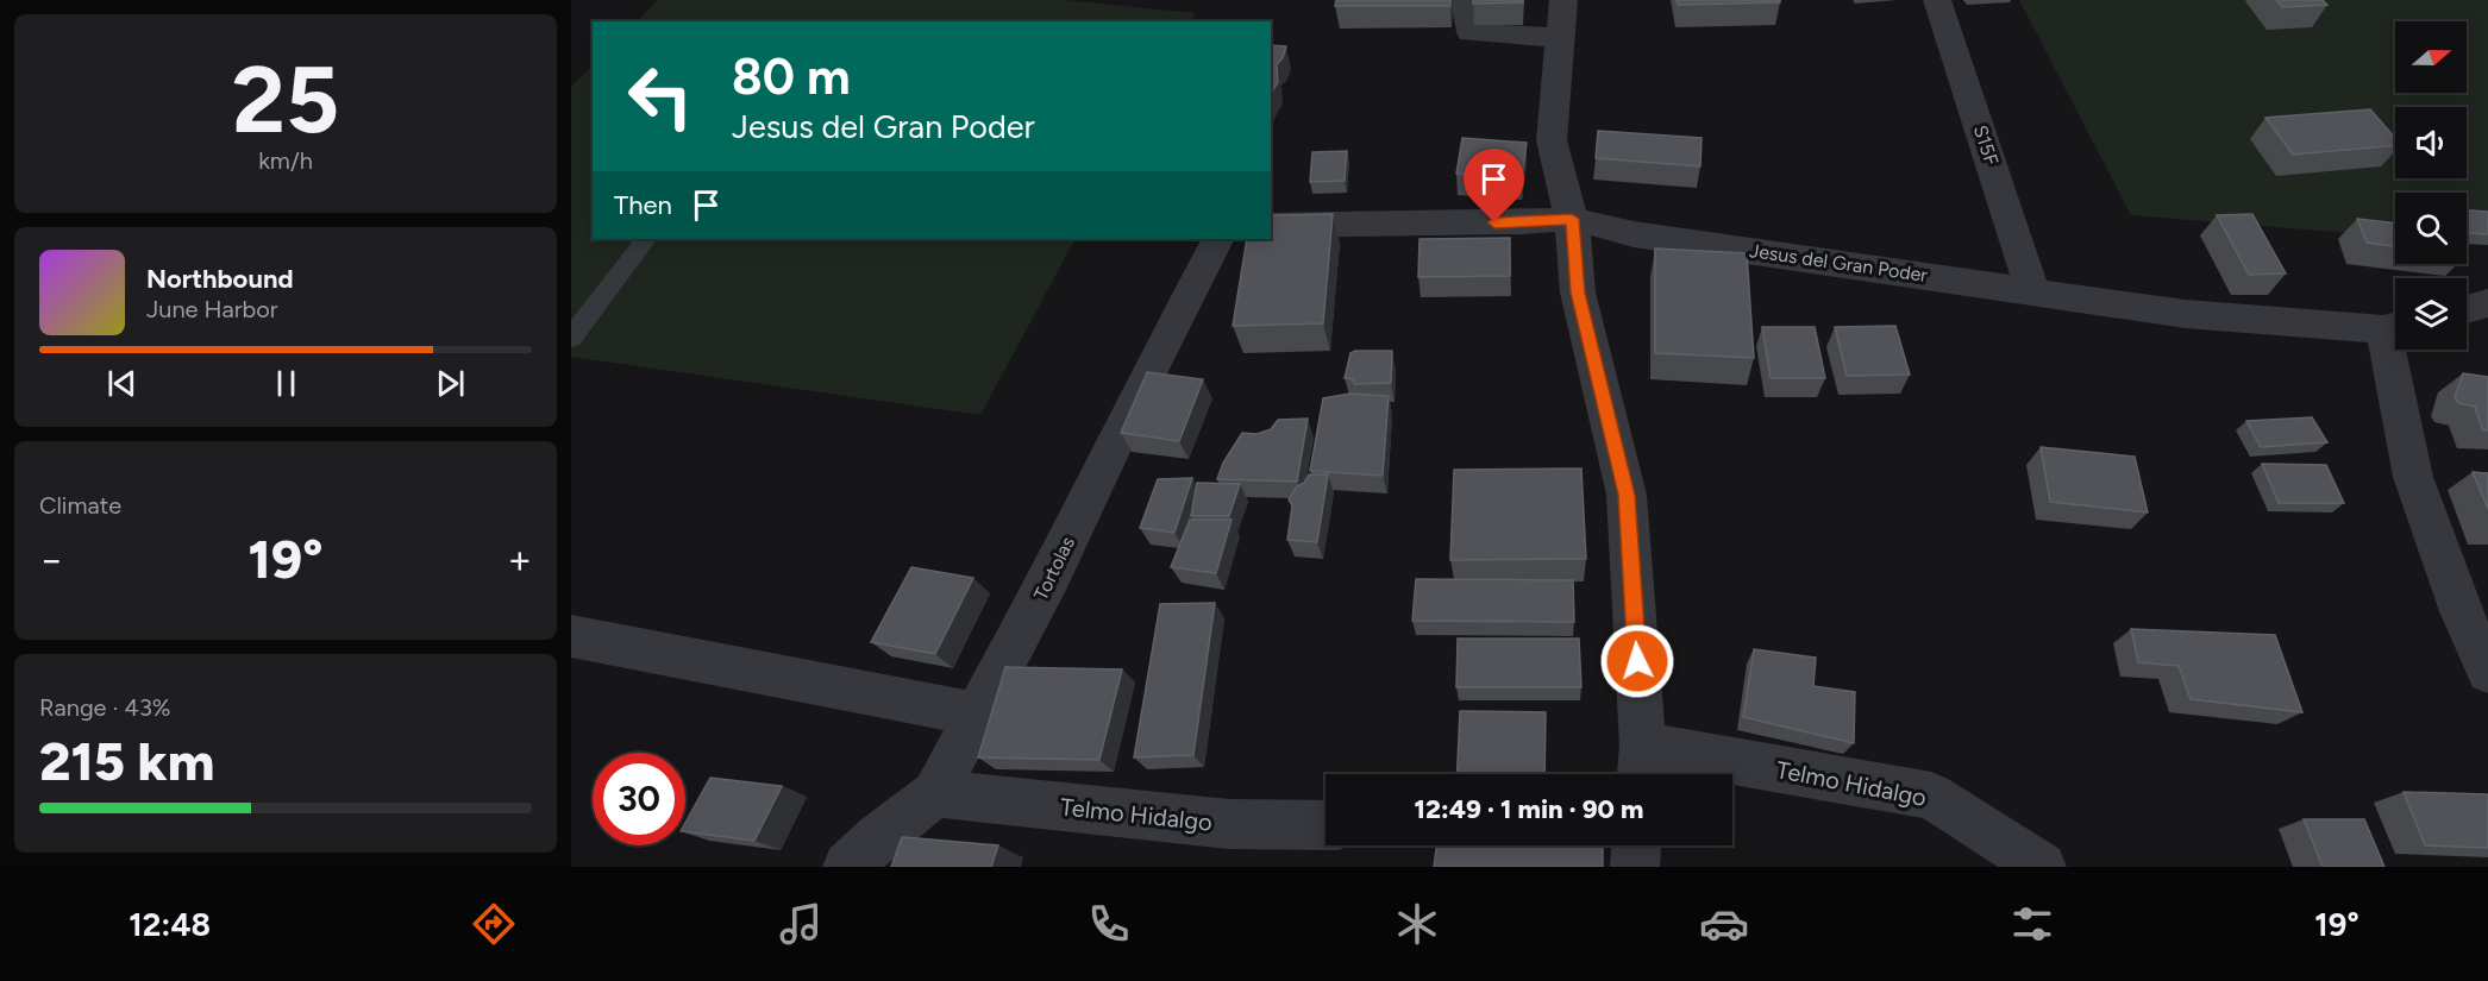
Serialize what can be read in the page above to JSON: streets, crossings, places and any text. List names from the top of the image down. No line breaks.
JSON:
{"streets":{"street":["S15F","Jesus del Gran Poder","Tortolas","Telmo Hidalgo"]},"crossings":[["S15F","Jesus del Gran Poder"],["Tortolas","Telmo Hidalgo"]],"north":"right","page":{"tile":[["25","km/h"],"Climate",["Range · 43%","215 km"]],"turn":["80 m","Jesus del Gran Poder"],"then":"Then","song":["Northbound","June Harbor"],"heat":["−","19°","+"],"limit":"30","trip":"12:49 · 1 min · 90 m","tabs":["12:48","19°"]}}
